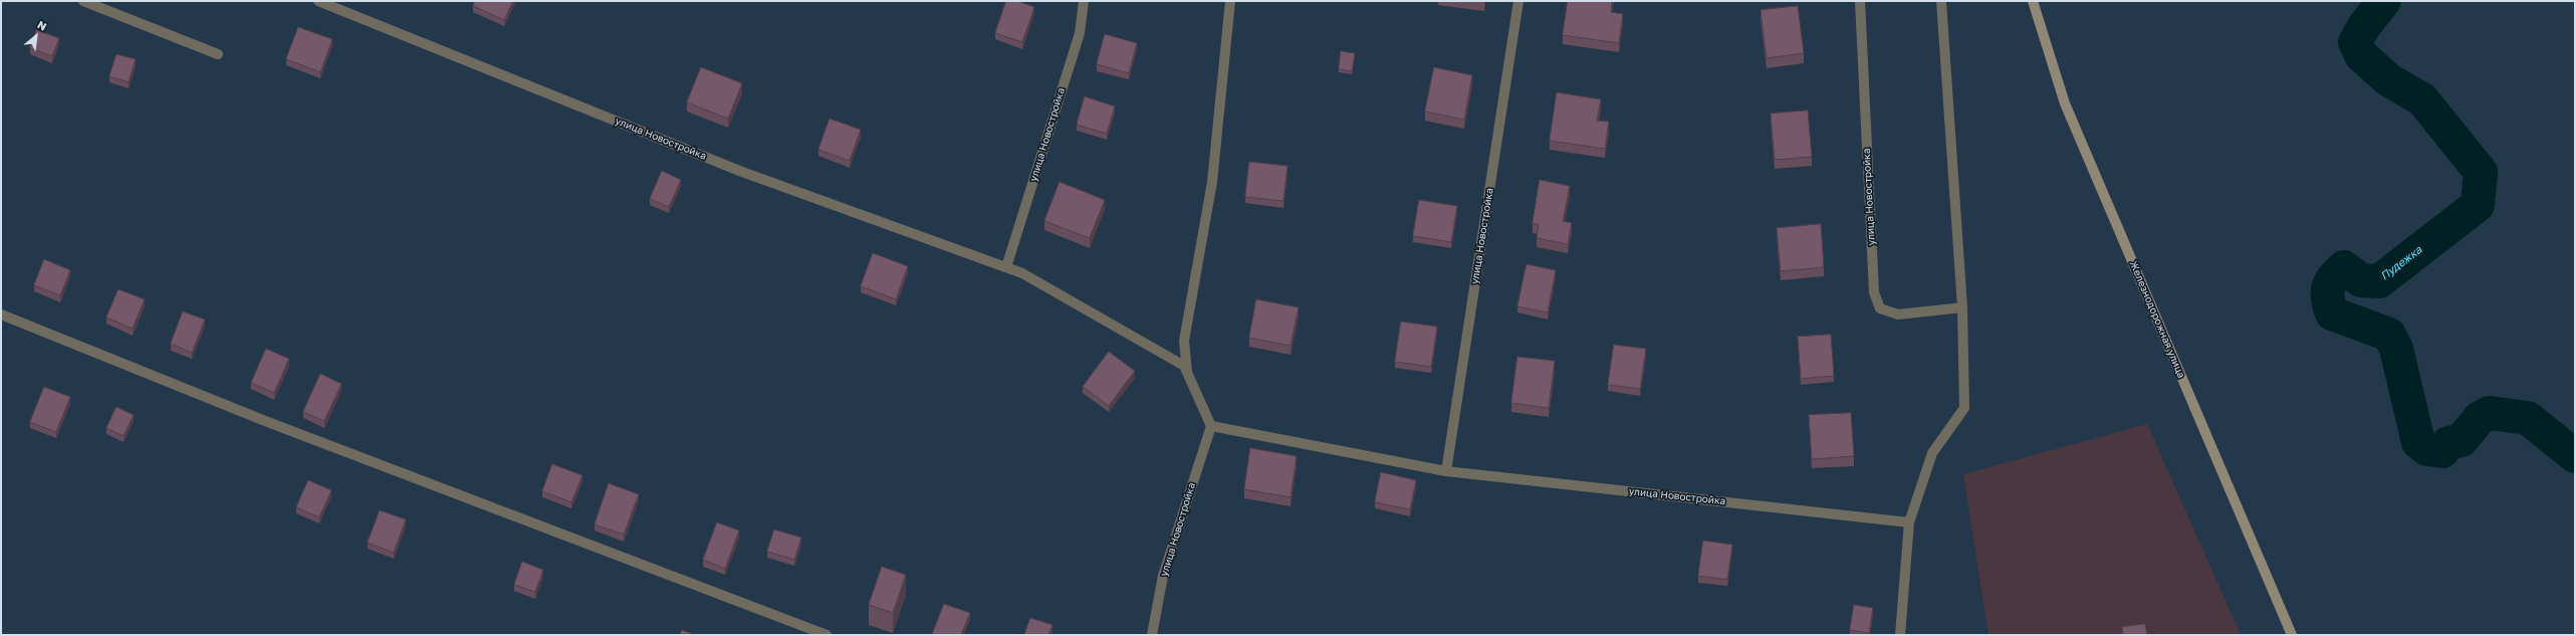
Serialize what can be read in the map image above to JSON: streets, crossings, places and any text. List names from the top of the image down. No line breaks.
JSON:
{"streets":{"street":["улица Новостройка","Железнодорожная улица"]},"water":["Пудежка"],"north":"top right"}
